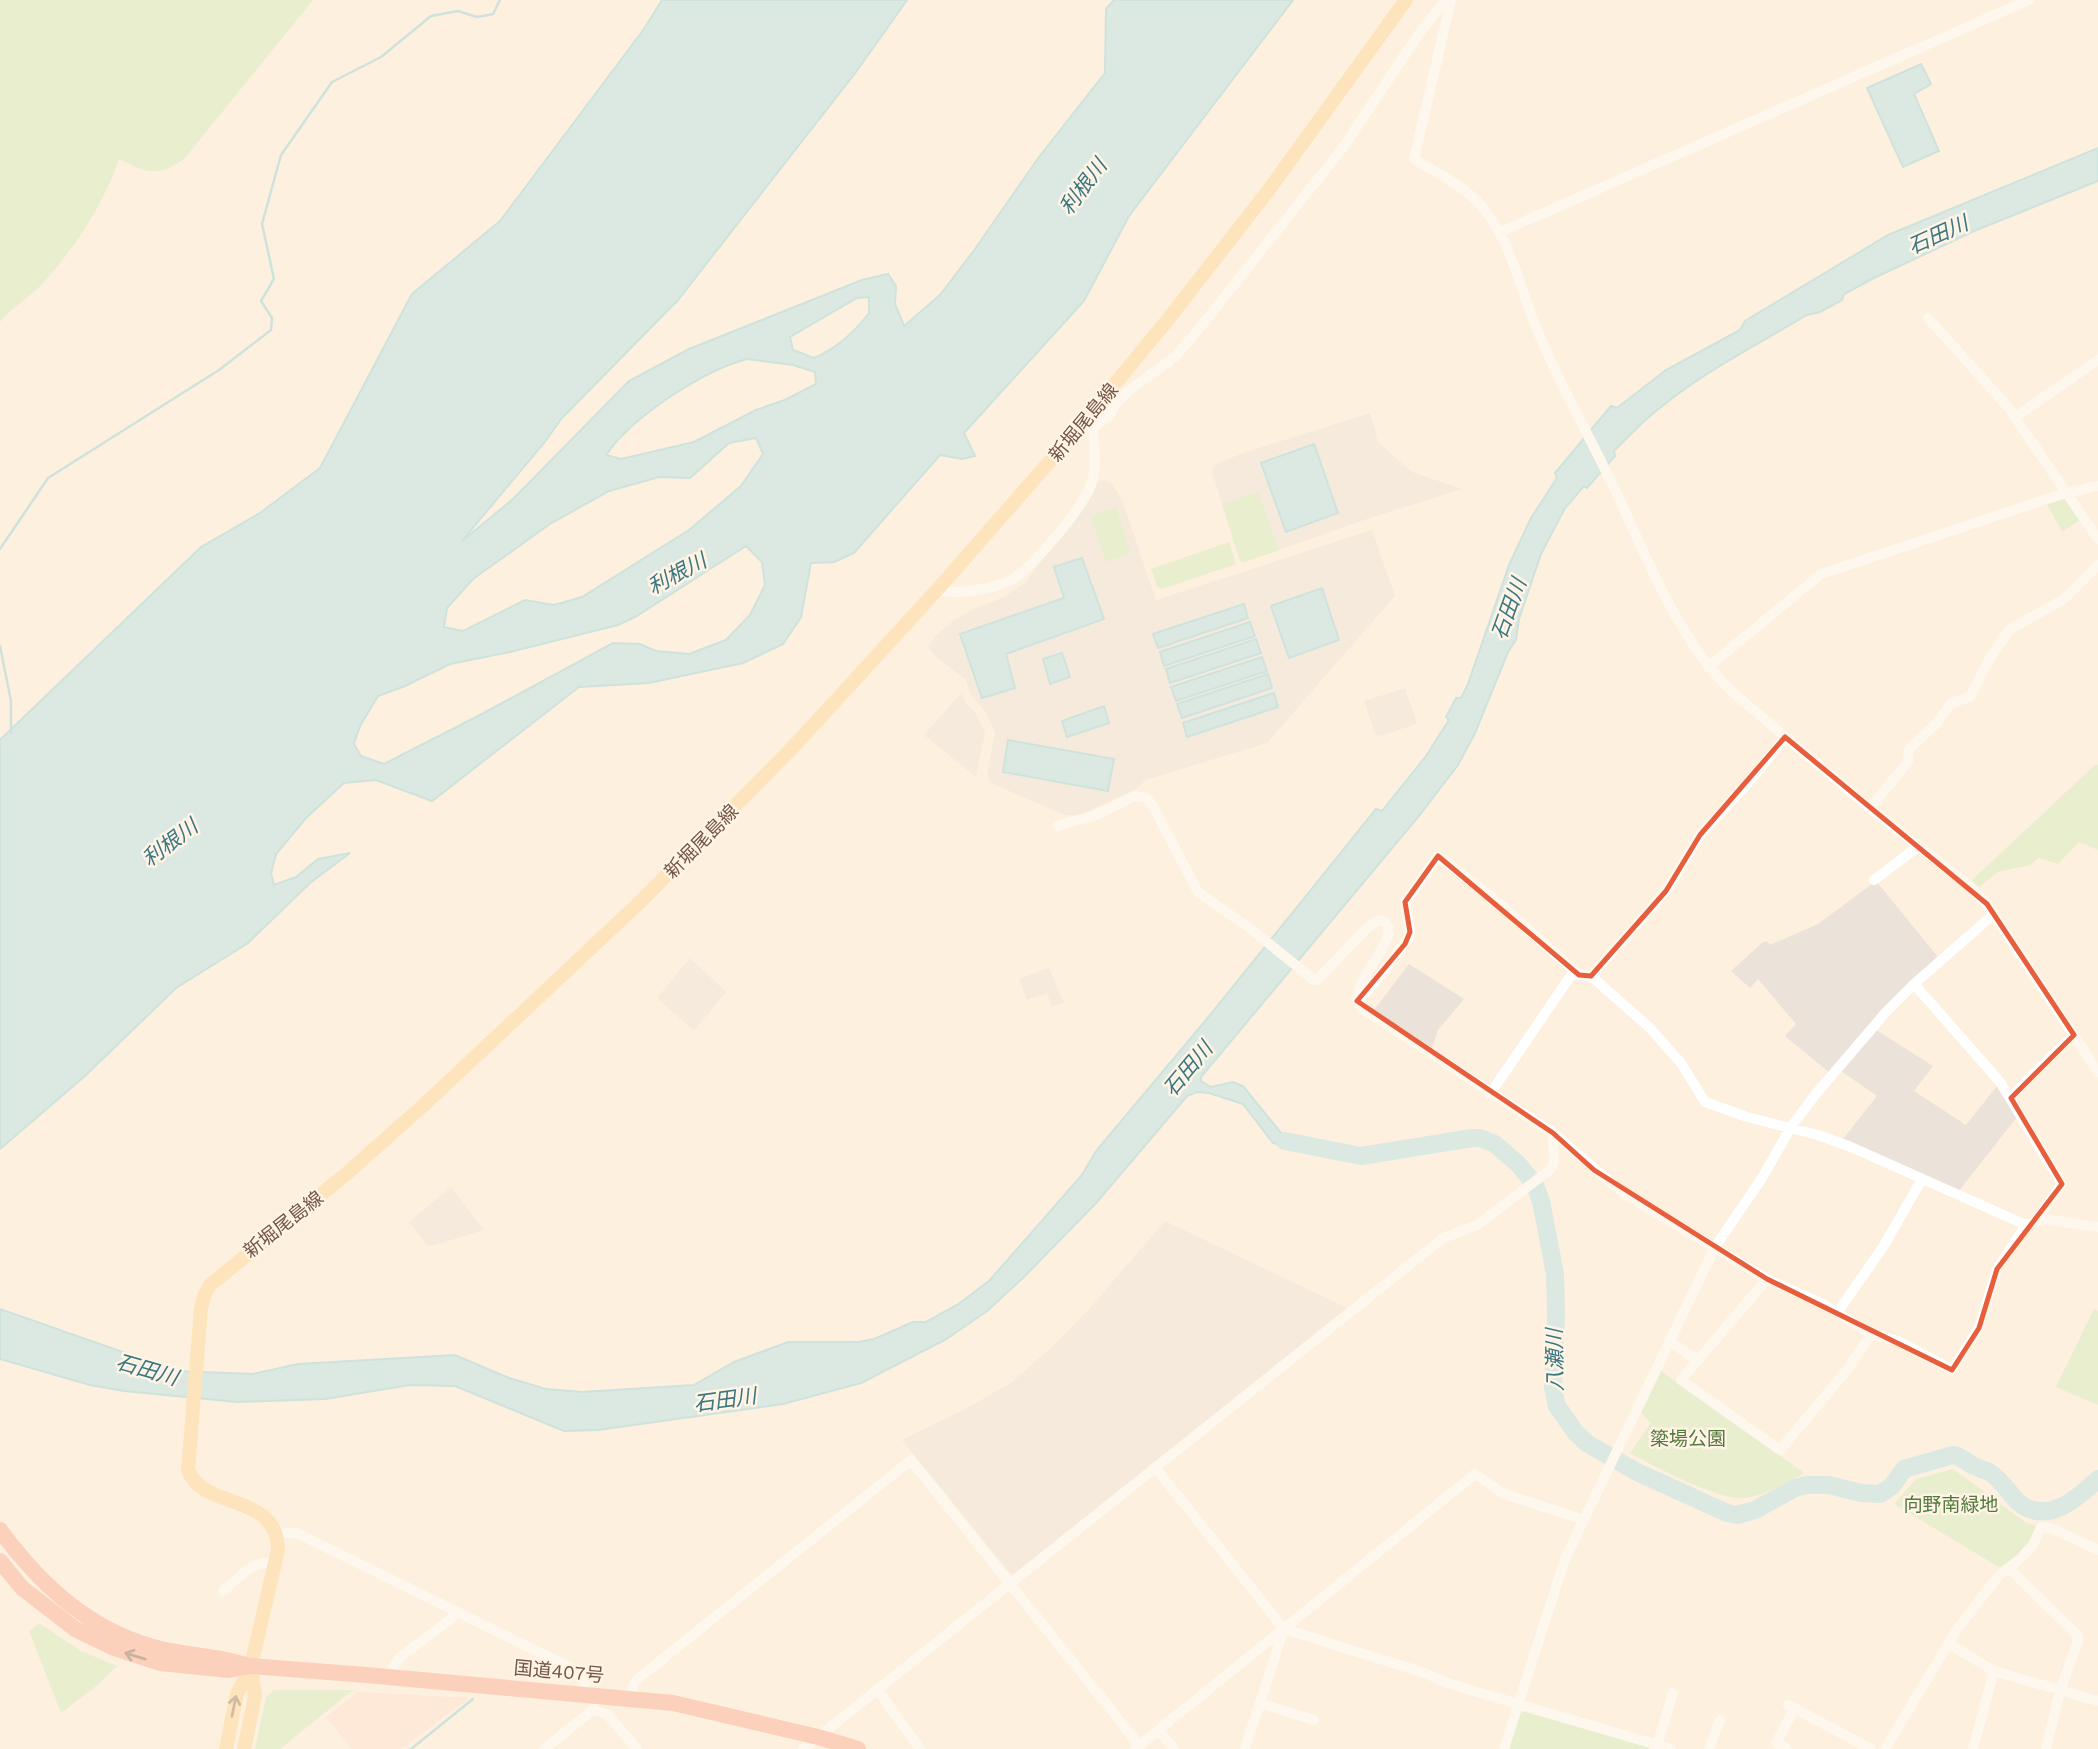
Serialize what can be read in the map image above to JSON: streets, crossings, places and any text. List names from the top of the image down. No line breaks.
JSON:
{"streets":{"highway":["国道407号"],"main road":["新堀尾島線"]},"water":["利根川","石田川","八瀬川"],"parks":["簗場公園","向野南緑地"]}
